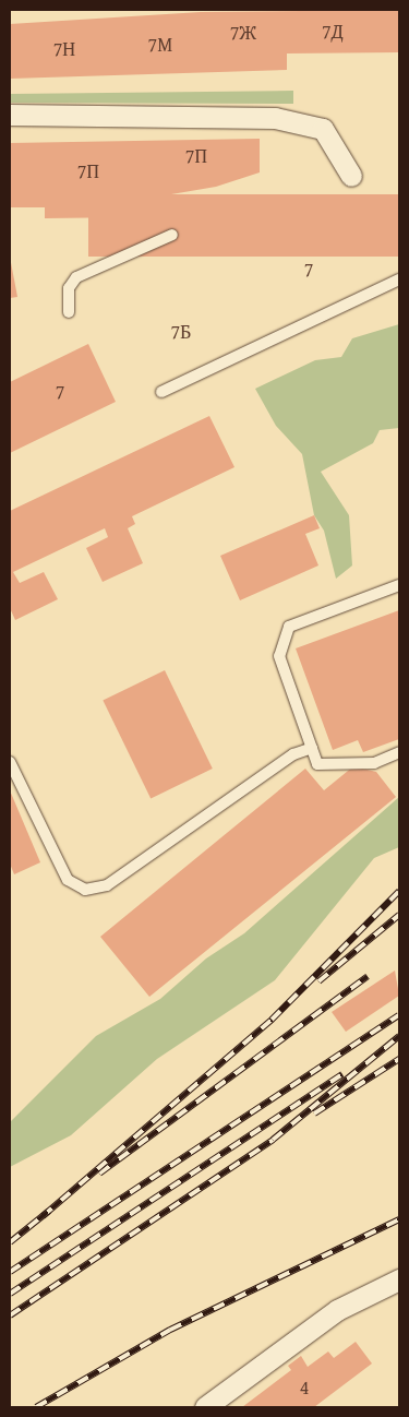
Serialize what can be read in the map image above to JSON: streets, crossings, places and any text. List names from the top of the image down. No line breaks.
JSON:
{"house_numbers":["7Д","7Ж","7М","7Н","7П","7П","7","7Б","7","4"]}
